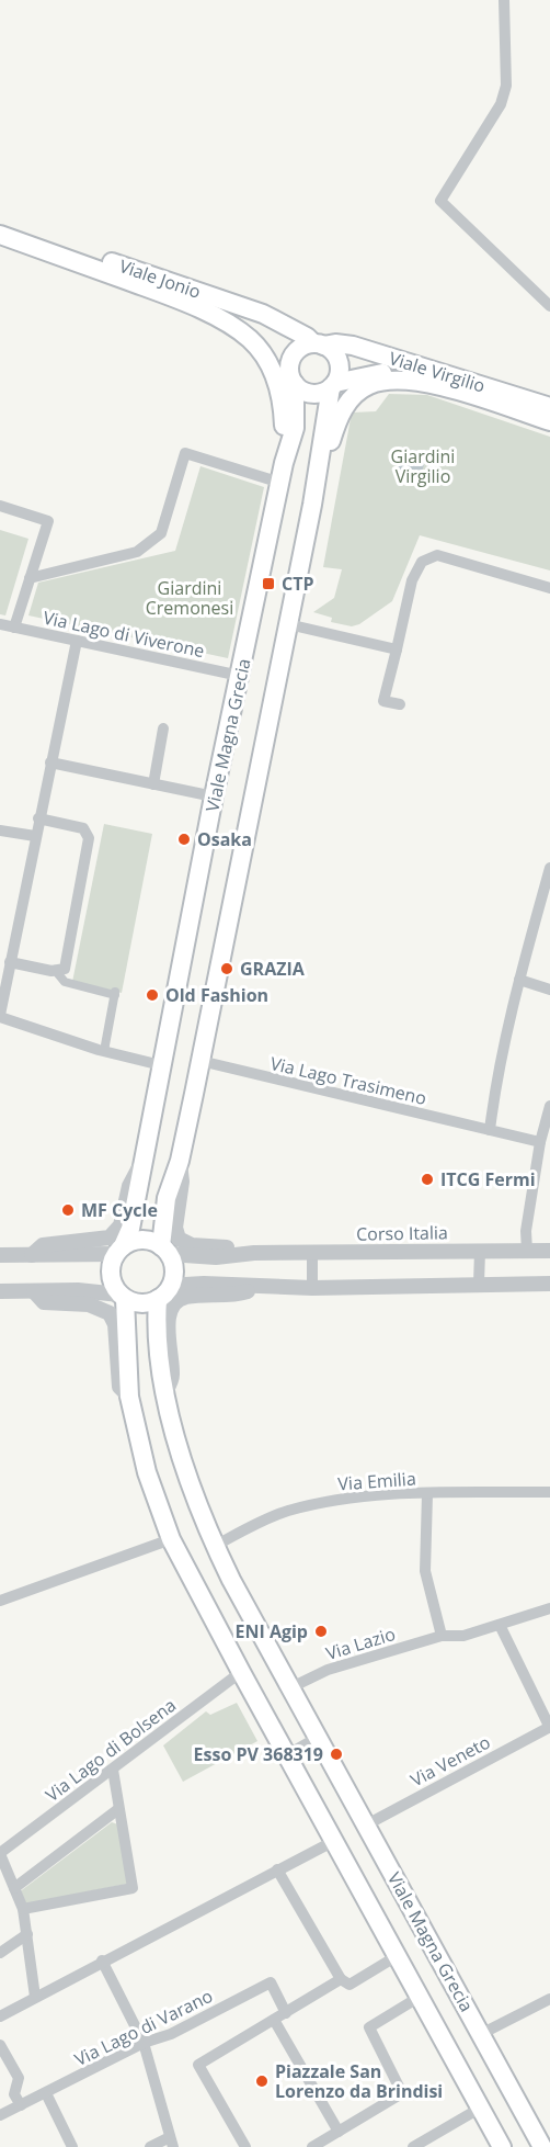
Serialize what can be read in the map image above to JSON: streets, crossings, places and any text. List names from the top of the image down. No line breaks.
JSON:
{"streets":{"main road":["Viale Jonio","Viale Virgilio","Viale Magna Grecia"],"street":["Via Lago di Viverone","Via Lago Trasimeno","Corso Italia","Via Emilia","Via Lazio","Via Lago di Bolsena","Via Veneto","Via Lago di Varano"]},"crossings":[["Viale Jonio","Viale Virgilio"],["Viale Jonio","Viale Magna Grecia"],["Viale Virgilio","Viale Magna Grecia"],["Via Lago di Viverone","Viale Magna Grecia"],["Viale Magna Grecia","Via Lago Trasimeno"],["Viale Magna Grecia","Corso Italia"],["Viale Magna Grecia","Via Emilia"],["Viale Magna Grecia","Via Lazio"],["Viale Magna Grecia","Via Lago di Bolsena"],["Viale Magna Grecia","Via Veneto"]],"parks":["Giardini Virgilio","Giardini Cremonesi"],"places":{"transit":["CTP"],"other":["Osaka","GRAZIA","Old Fashion","ITCG Fermi","MF Cycle","ENI Agip","Esso PV 368319","Piazzale San Lorenzo da Brindisi"]}}
